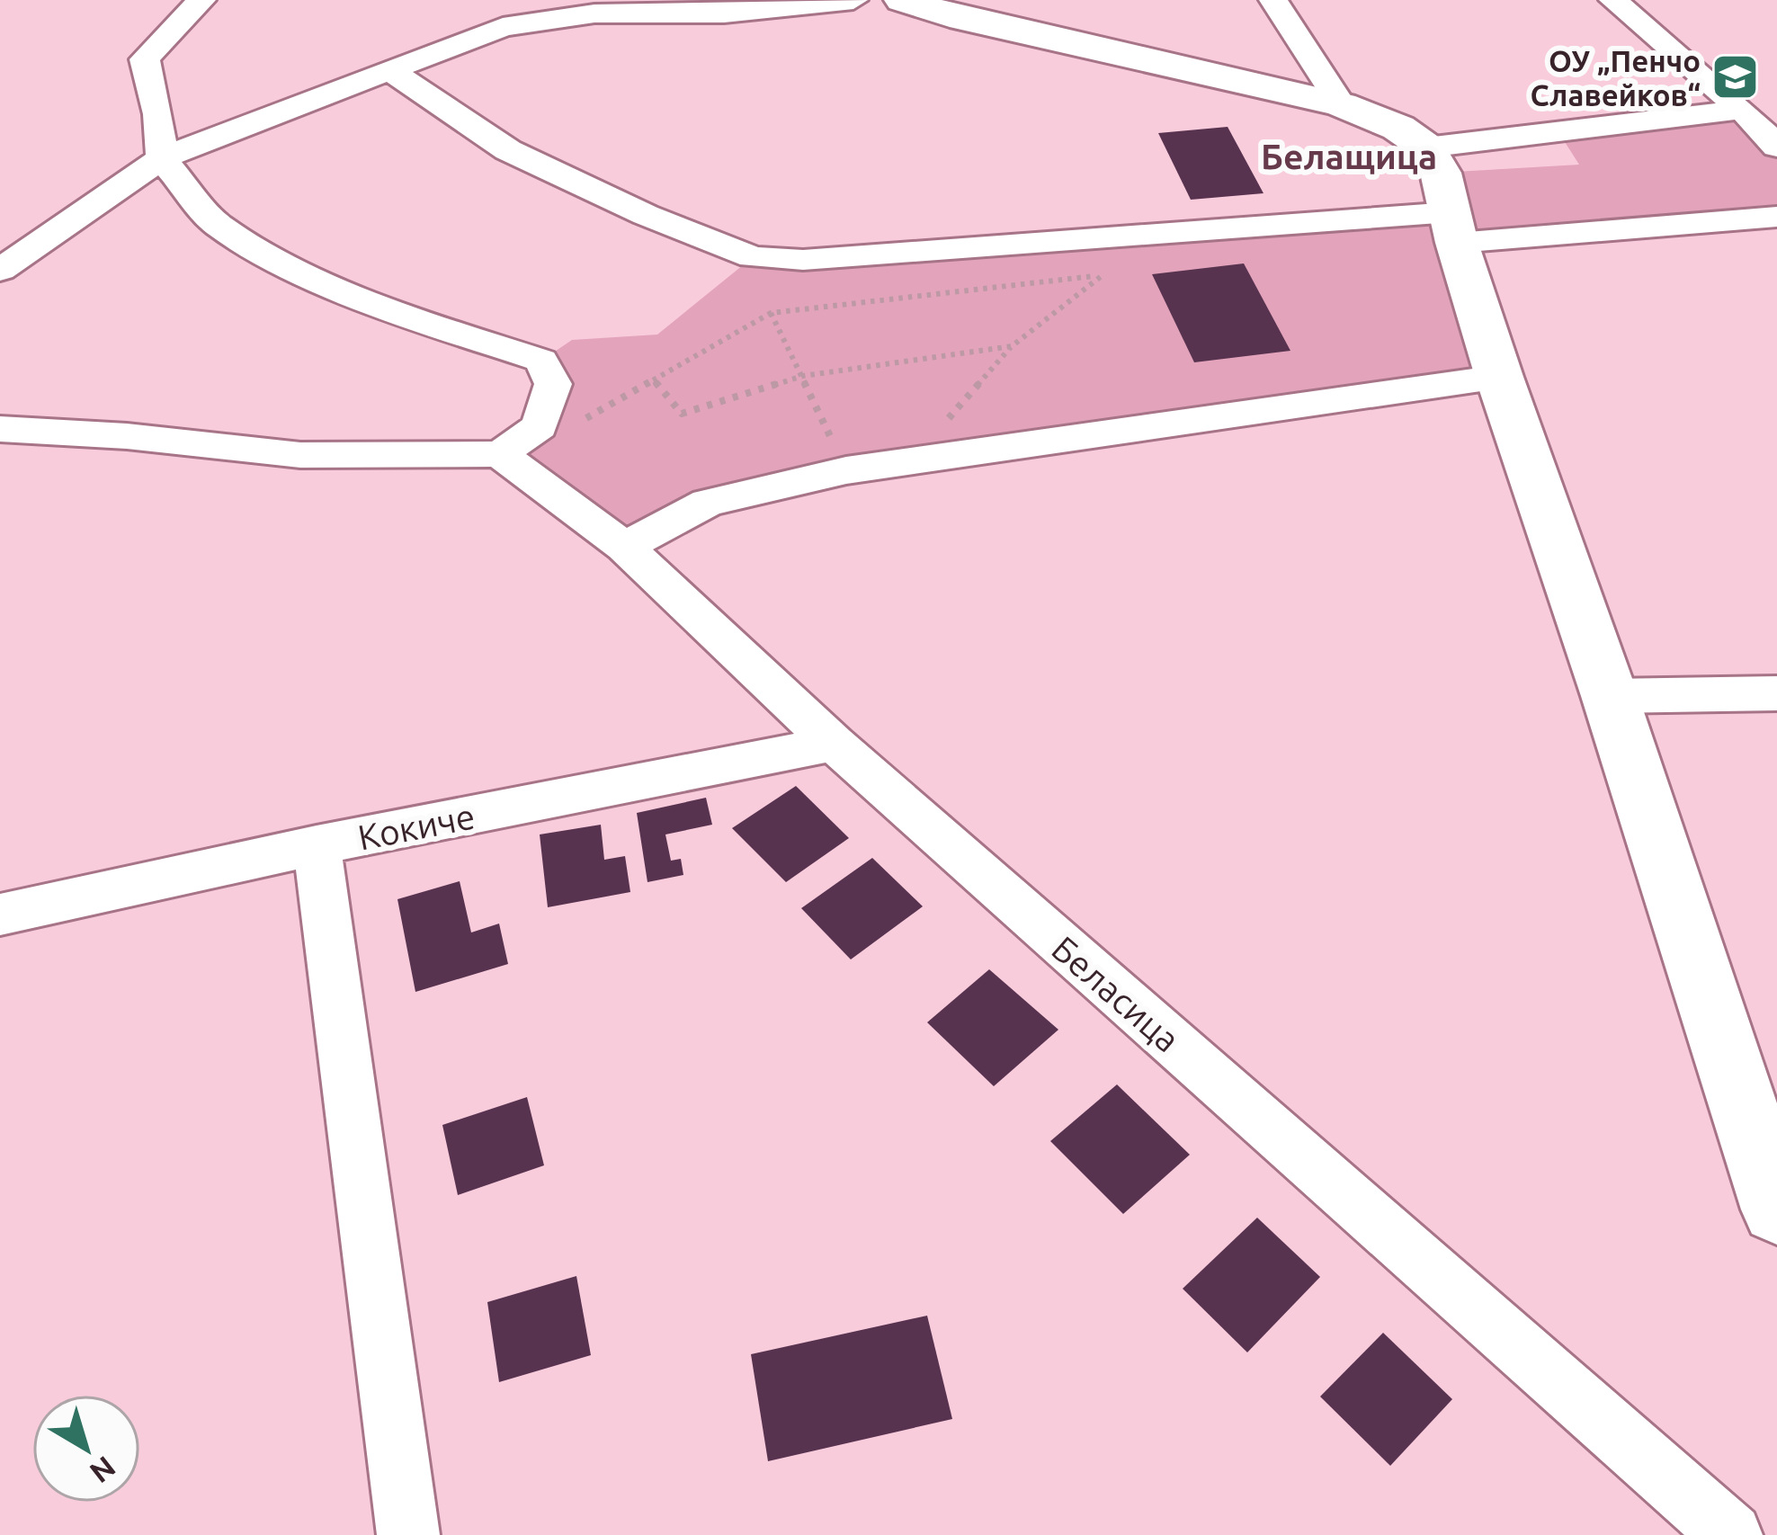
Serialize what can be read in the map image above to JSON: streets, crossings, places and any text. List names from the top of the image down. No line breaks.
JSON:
{"streets":{"street":["Кокиче","Беласица"]},"crossings":[["Кокиче","Беласица"]],"districts":["Белащица"],"places":{"school or university":["ОУ „Пенчо Славейков“"]},"north":"bottom right"}
